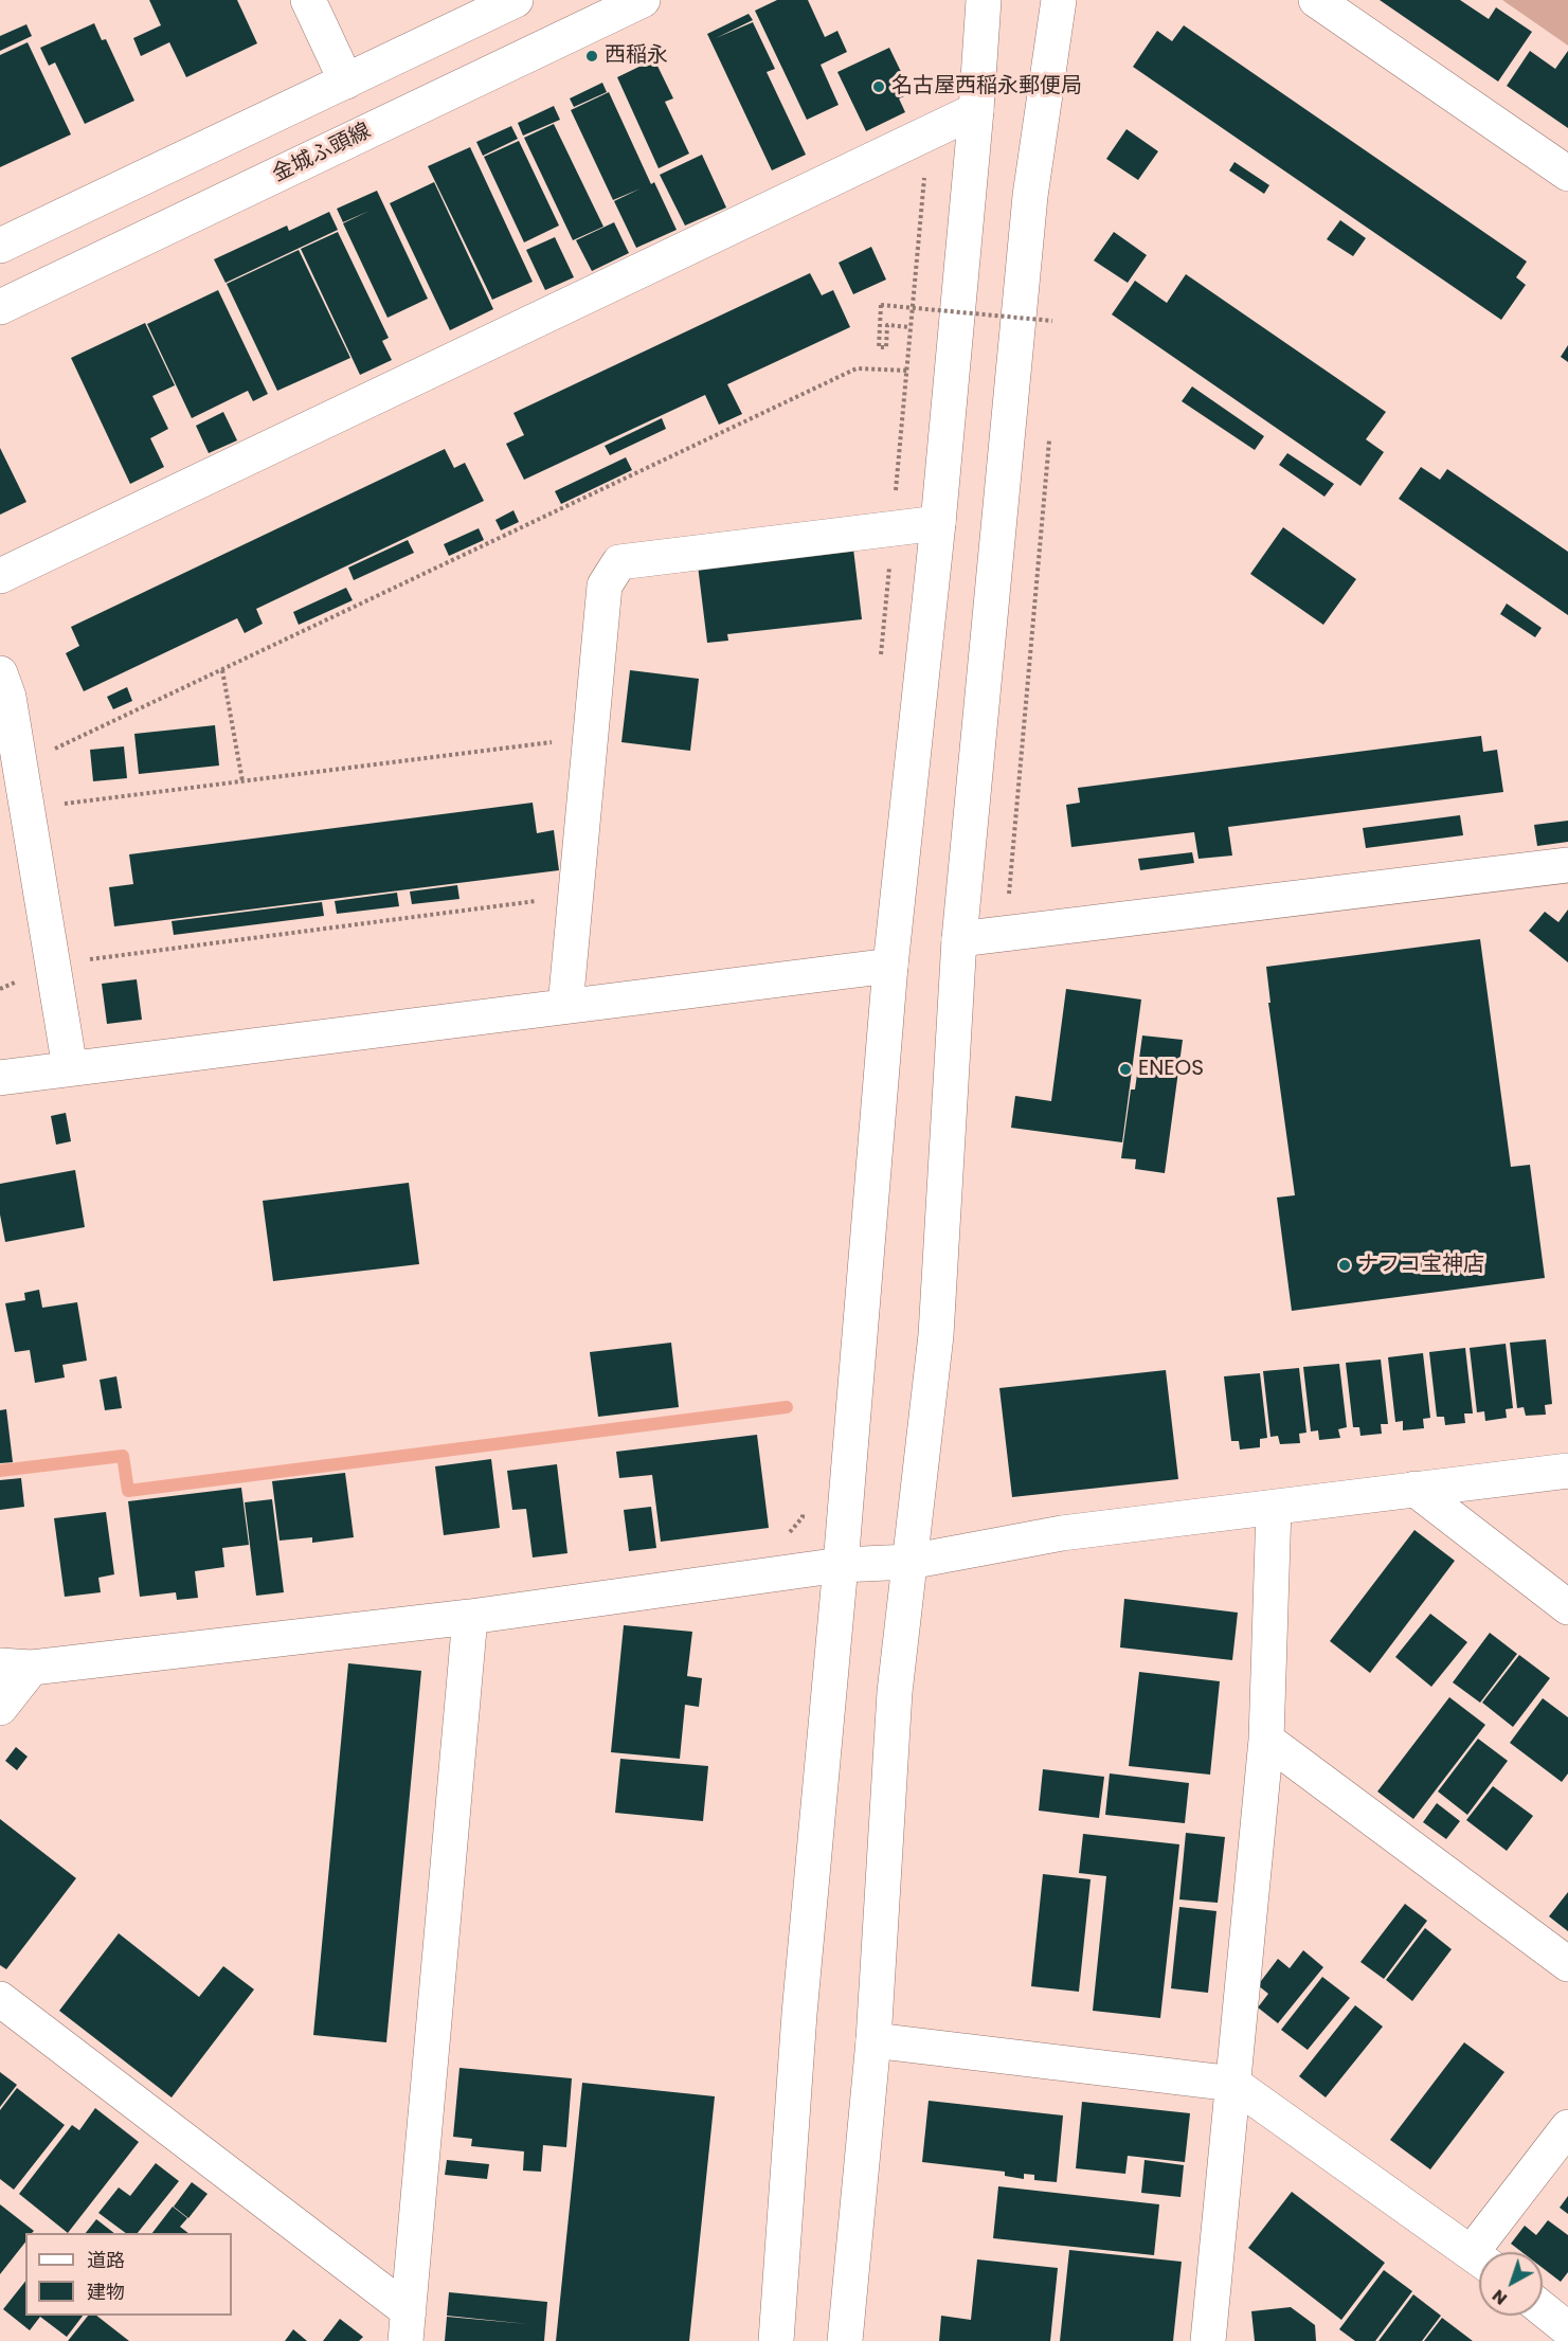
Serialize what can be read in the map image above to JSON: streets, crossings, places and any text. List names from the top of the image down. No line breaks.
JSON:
{"streets":{"street":["金城ふ頭線"]},"places":["西稲永","名古屋西稲永郵便局","ENEOS","ナフコ宝神店"],"legend":["道路","建物"],"north":"bottom left"}
